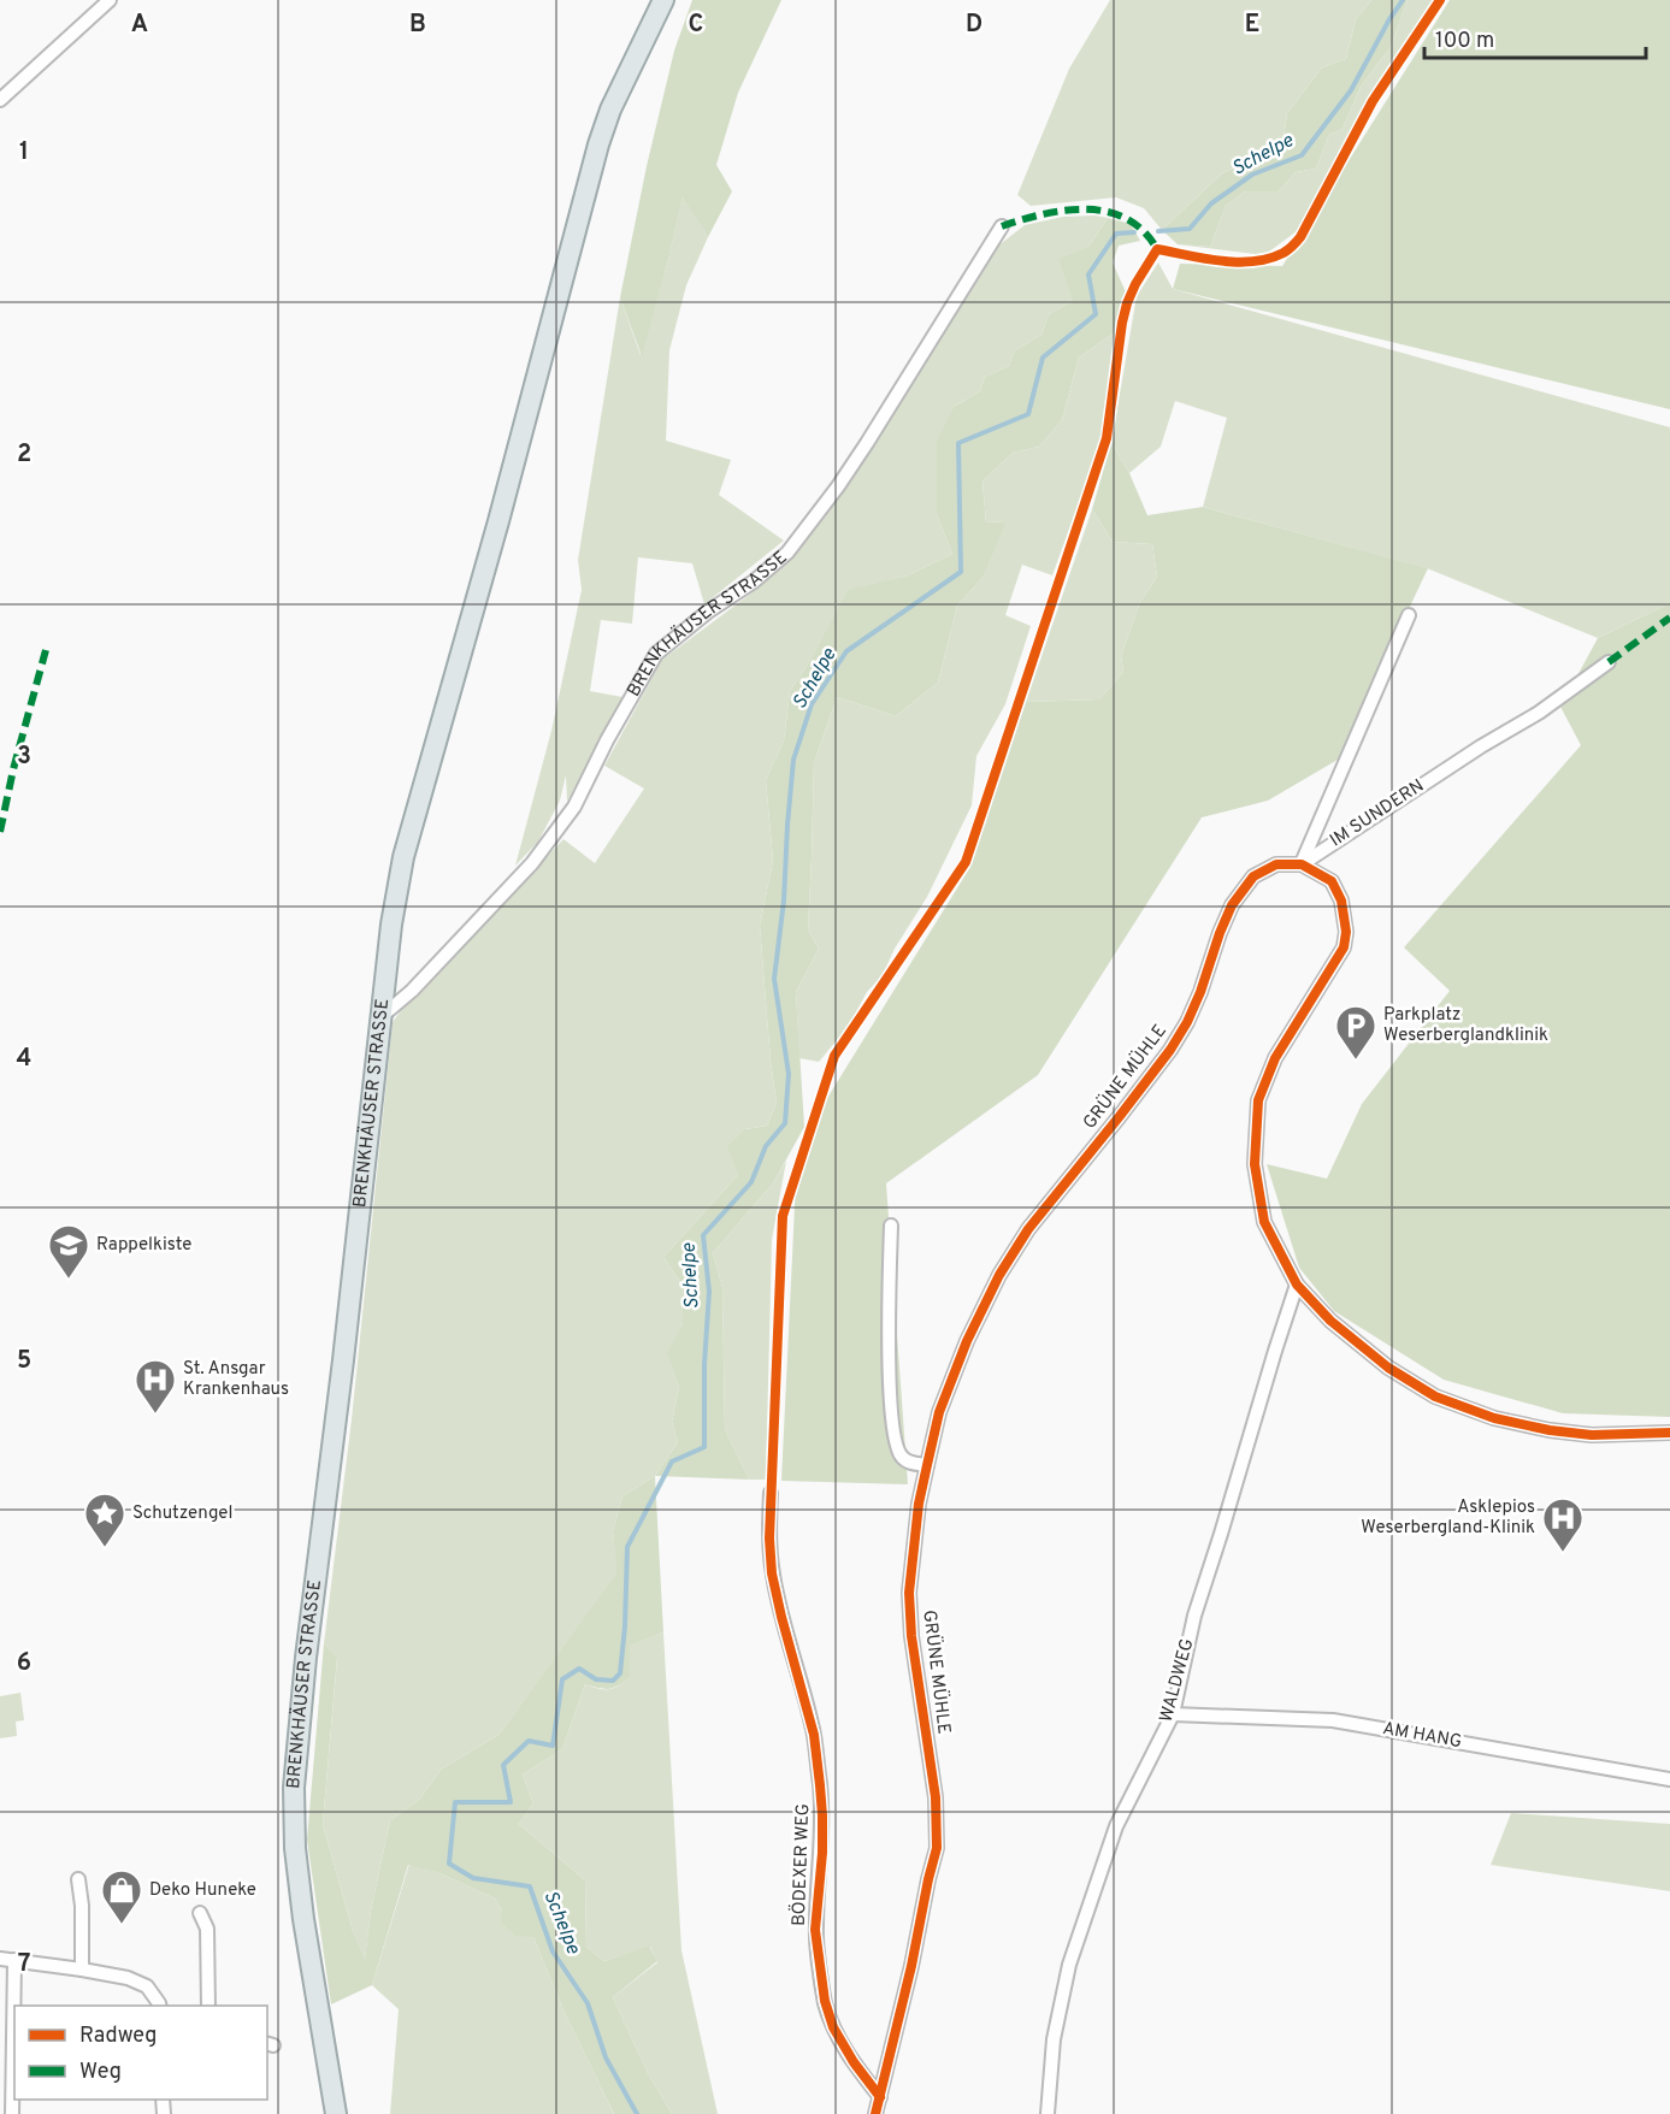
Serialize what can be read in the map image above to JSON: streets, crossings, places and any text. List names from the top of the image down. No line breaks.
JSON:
{"streets":{"main road":["BRENKHÄUSER STRASSE"],"street":["IM SUNDERN","GRÜNE MÜHLE","WALDWEG","AM HANG","BÖDEXER WEG"]},"crossings":[["IM SUNDERN","GRÜNE MÜHLE"],["GRÜNE MÜHLE","BÖDEXER WEG"],["WALDWEG","AM HANG"]],"water":["Schelpe"],"places":{"parking":["Parkplatz Weserberglandklinik"],"school or university":["Rappelkiste"],"hospital":["St. Ansgar Krankenhaus","Asklepios Weserbergland-Klinik"],"place":["Schutzengel"],"shop":["Deko Huneke"]},"legend":["Radweg","Weg"],"scale_bar":"100 m","grid":{"columns":["A","B","C","D","E"],"rows":["1","2","3","4","5","6","7"]}}
